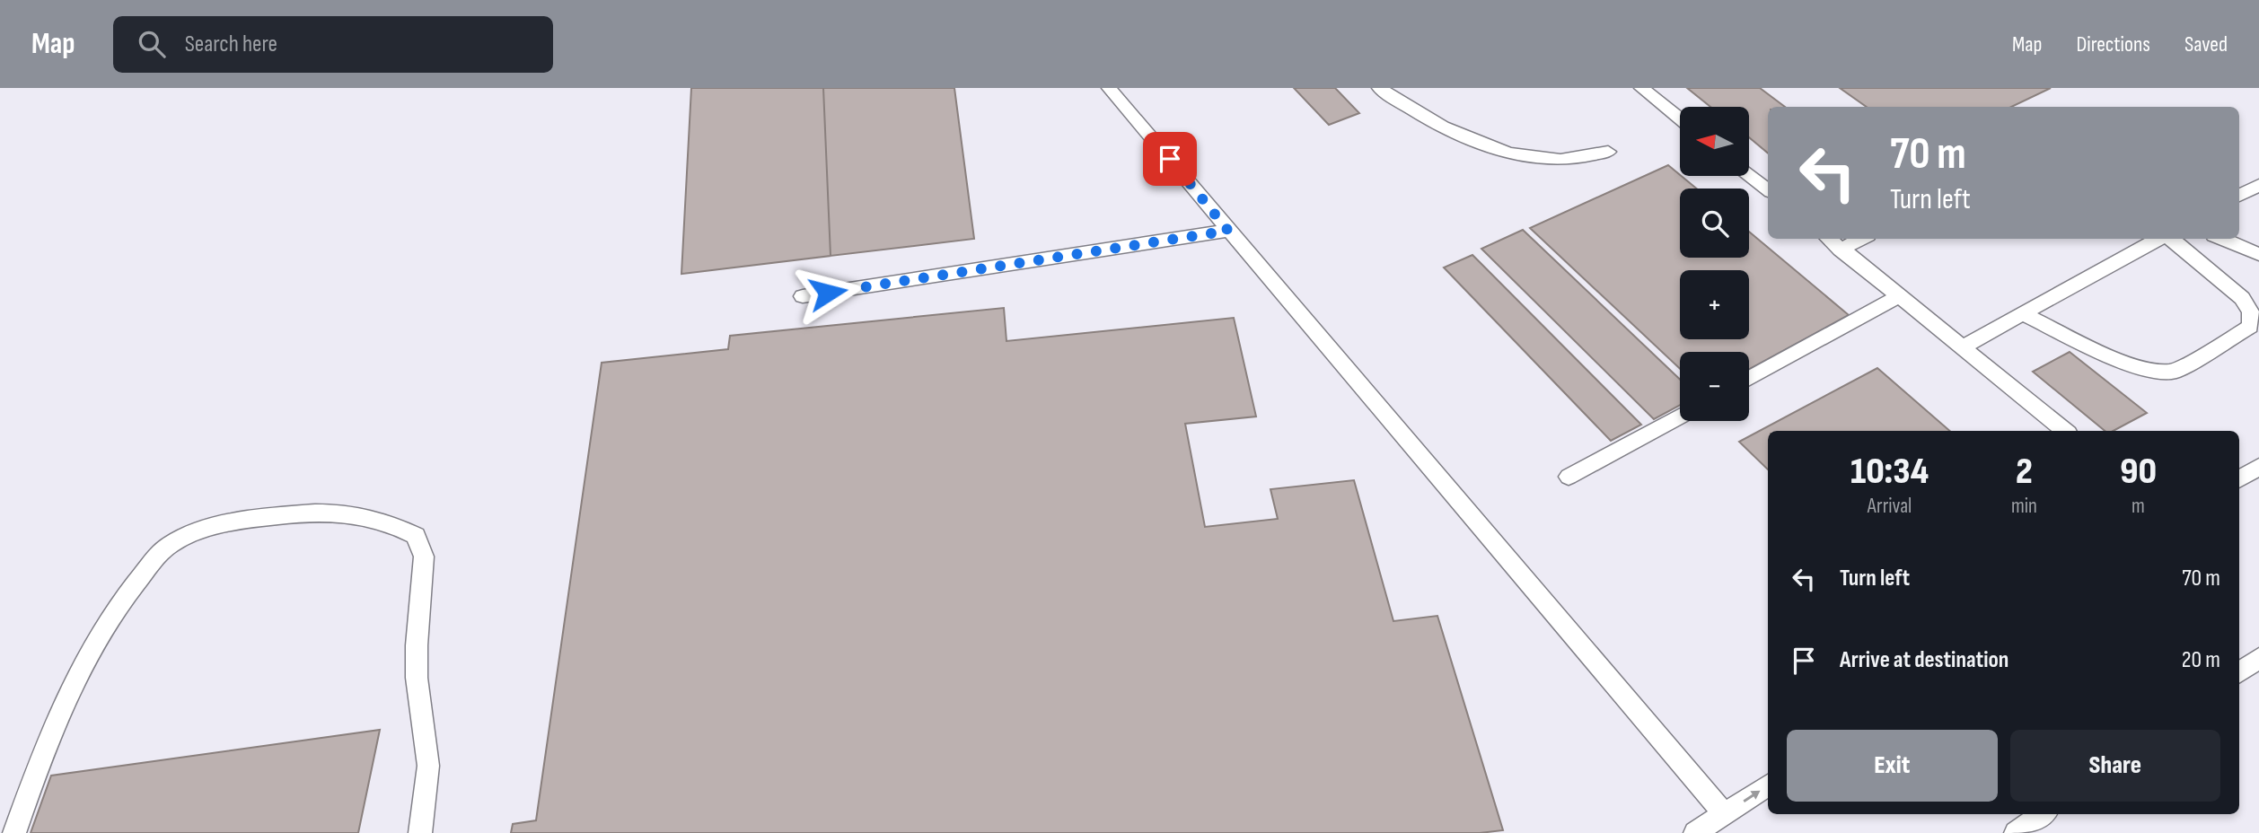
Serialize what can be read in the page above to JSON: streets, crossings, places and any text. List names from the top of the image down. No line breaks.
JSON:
{"north":"left","page":{"header":"Map","search":"Search here","nav":["Map","Directions","Saved"],"map_buttons":["+","−"],"turn":["70 m","Turn left"],"eta":["10:34","Arrival","2","min","90","m"],"list":[{"name":"Turn left","value":"70 m"},{"name":"Arrive at destination","value":"20 m"}],"buttons":["Exit","Share"]}}
